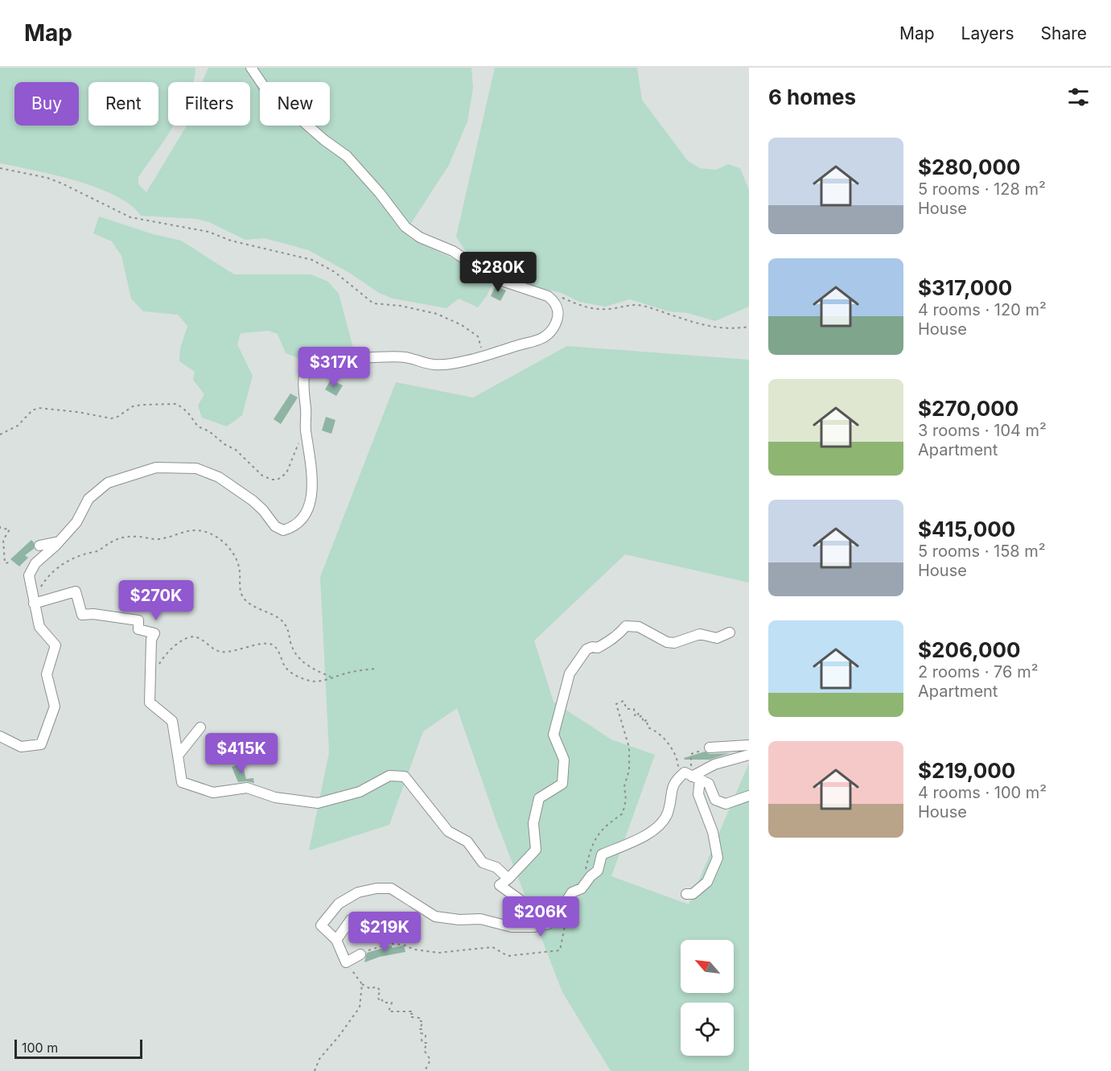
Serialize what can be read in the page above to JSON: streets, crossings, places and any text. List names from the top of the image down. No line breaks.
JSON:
{"scale_bar":"100 m","north":"top left","page":{"header":"Map","nav":["Map","Layers","Share"],"heading":"6 homes","chip":["Buy","Rent","Filters","New"],"list":[{"name":"$280,000","note":"5 rooms · 128 m² · House"},{"name":"$317,000","note":"4 rooms · 120 m² · House"},{"name":"$270,000","note":"3 rooms · 104 m² · Apartment"},{"name":"$415,000","note":"5 rooms · 158 m² · House"},{"name":"$206,000","note":"2 rooms · 76 m² · Apartment"},{"name":"$219,000","note":"4 rooms · 100 m² · House"}],"price":["$280K","$317K","$270K","$415K","$206K","$219K"],"scale":"100 m"}}
